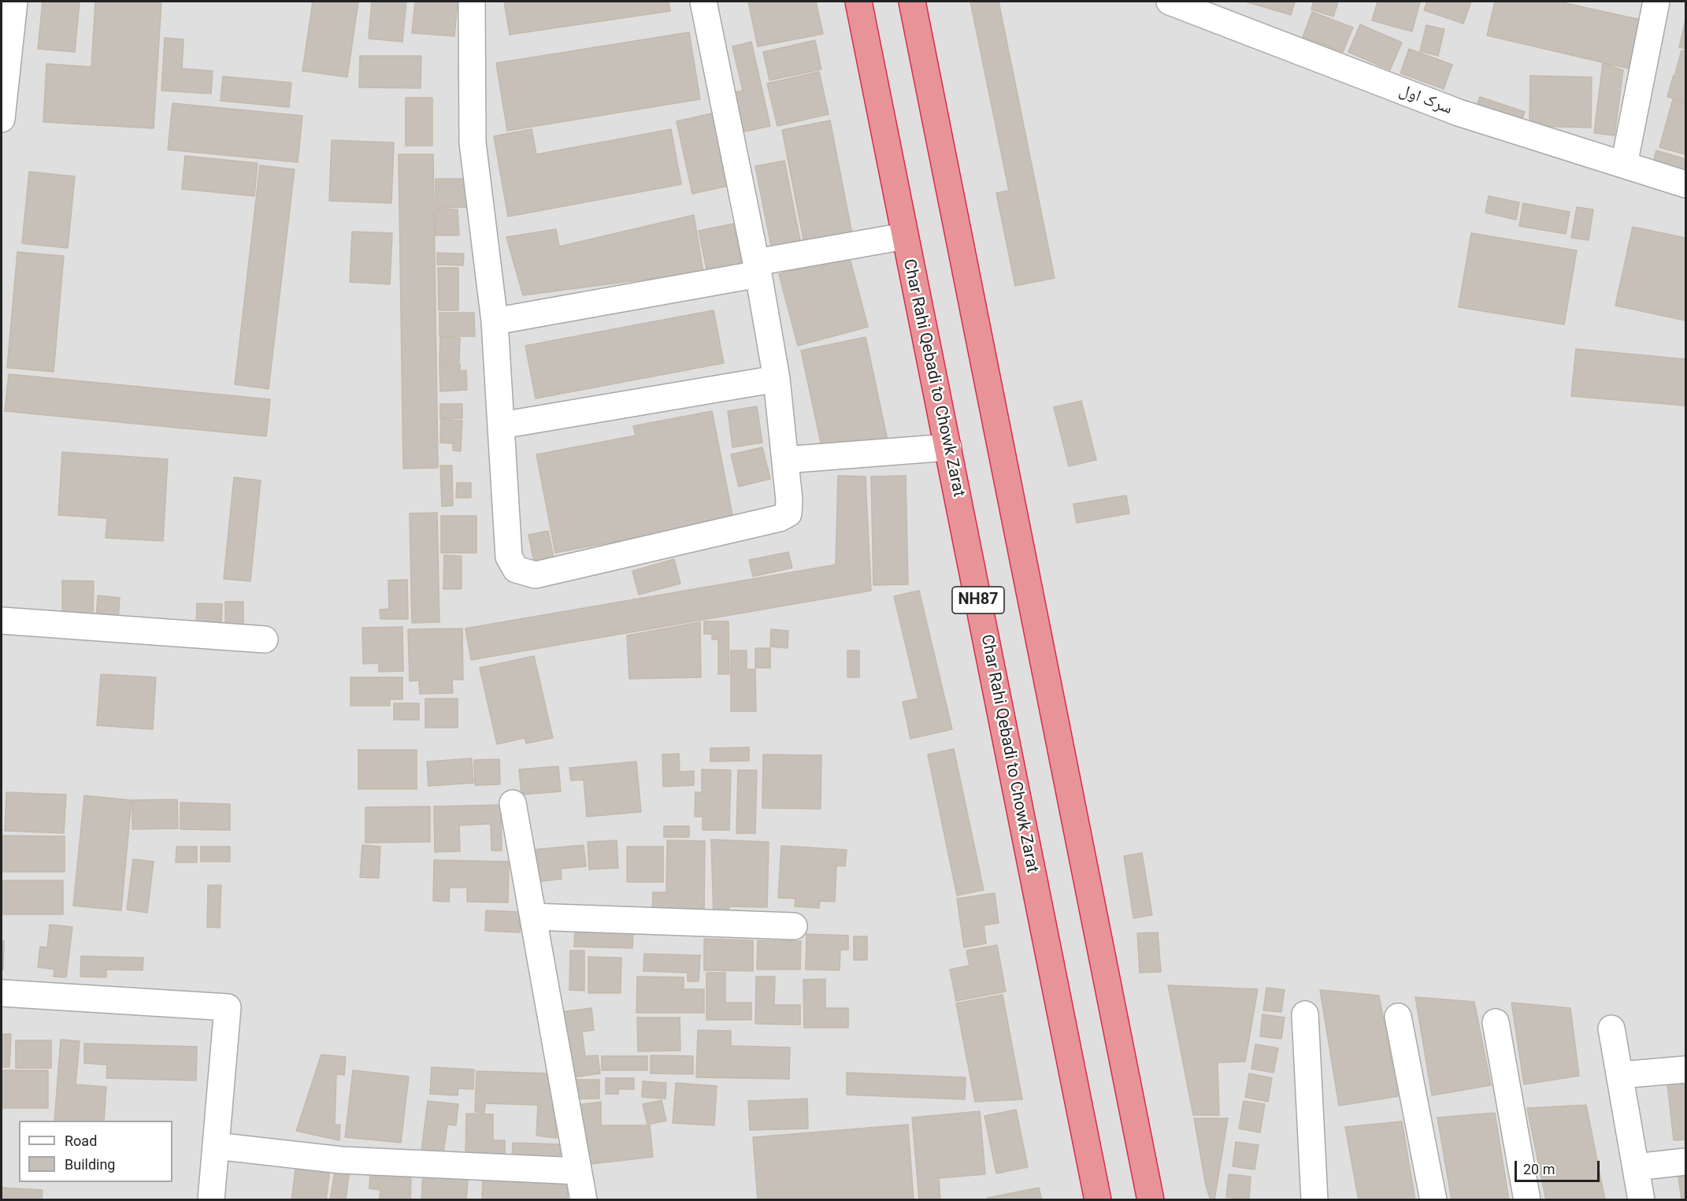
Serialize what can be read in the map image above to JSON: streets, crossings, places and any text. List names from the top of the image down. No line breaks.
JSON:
{"streets":{"highway":["Char Rahi Qebadi to Chowk Zarat","NH87"],"street":["سرک اول"]},"legend":["Road","Building"],"scale_bar":"20 m"}
